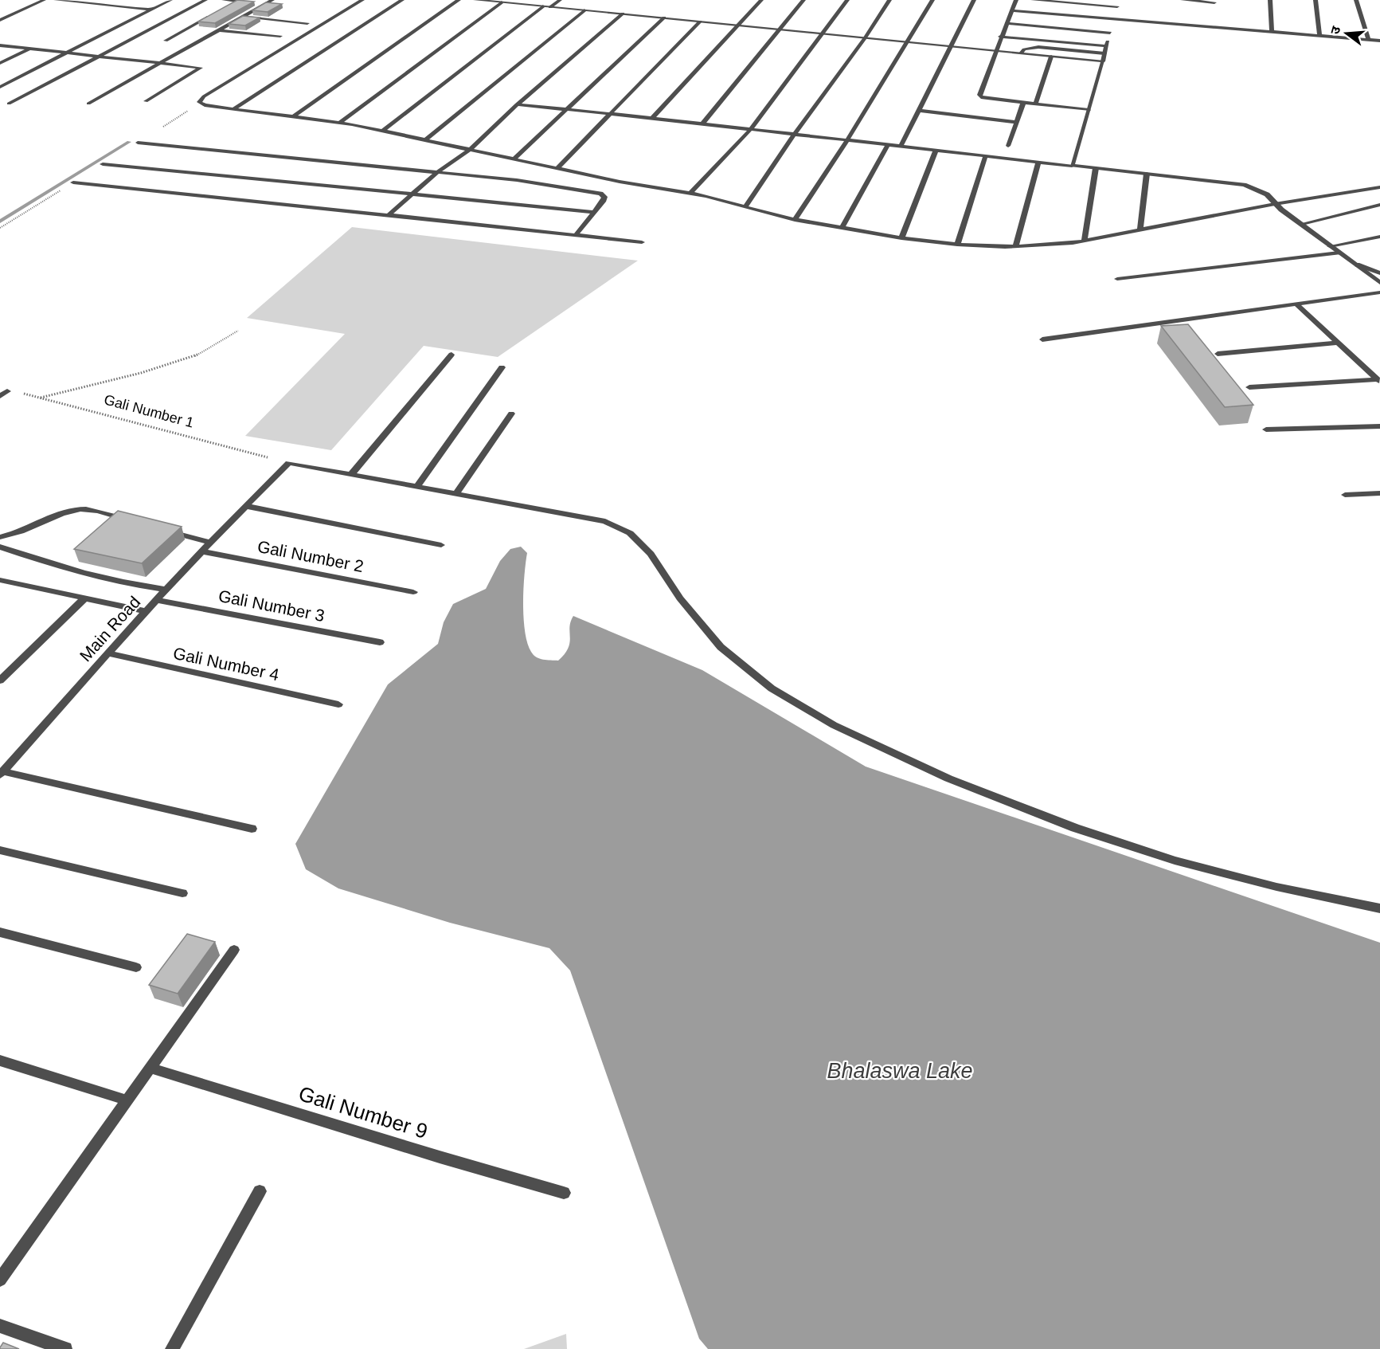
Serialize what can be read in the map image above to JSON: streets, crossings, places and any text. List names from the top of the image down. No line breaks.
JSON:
{"streets":{"street":["Gali Number 2","Gali Number 3","Main Road","Gali Number 4","Gali Number 9"],"path":["Gali Number 1"]},"crossings":[["Gali Number 1","Main Road"],["Gali Number 2","Main Road"],["Gali Number 3","Main Road"],["Main Road","Gali Number 4"]],"water":["Bhalaswa Lake"],"north":"left"}
